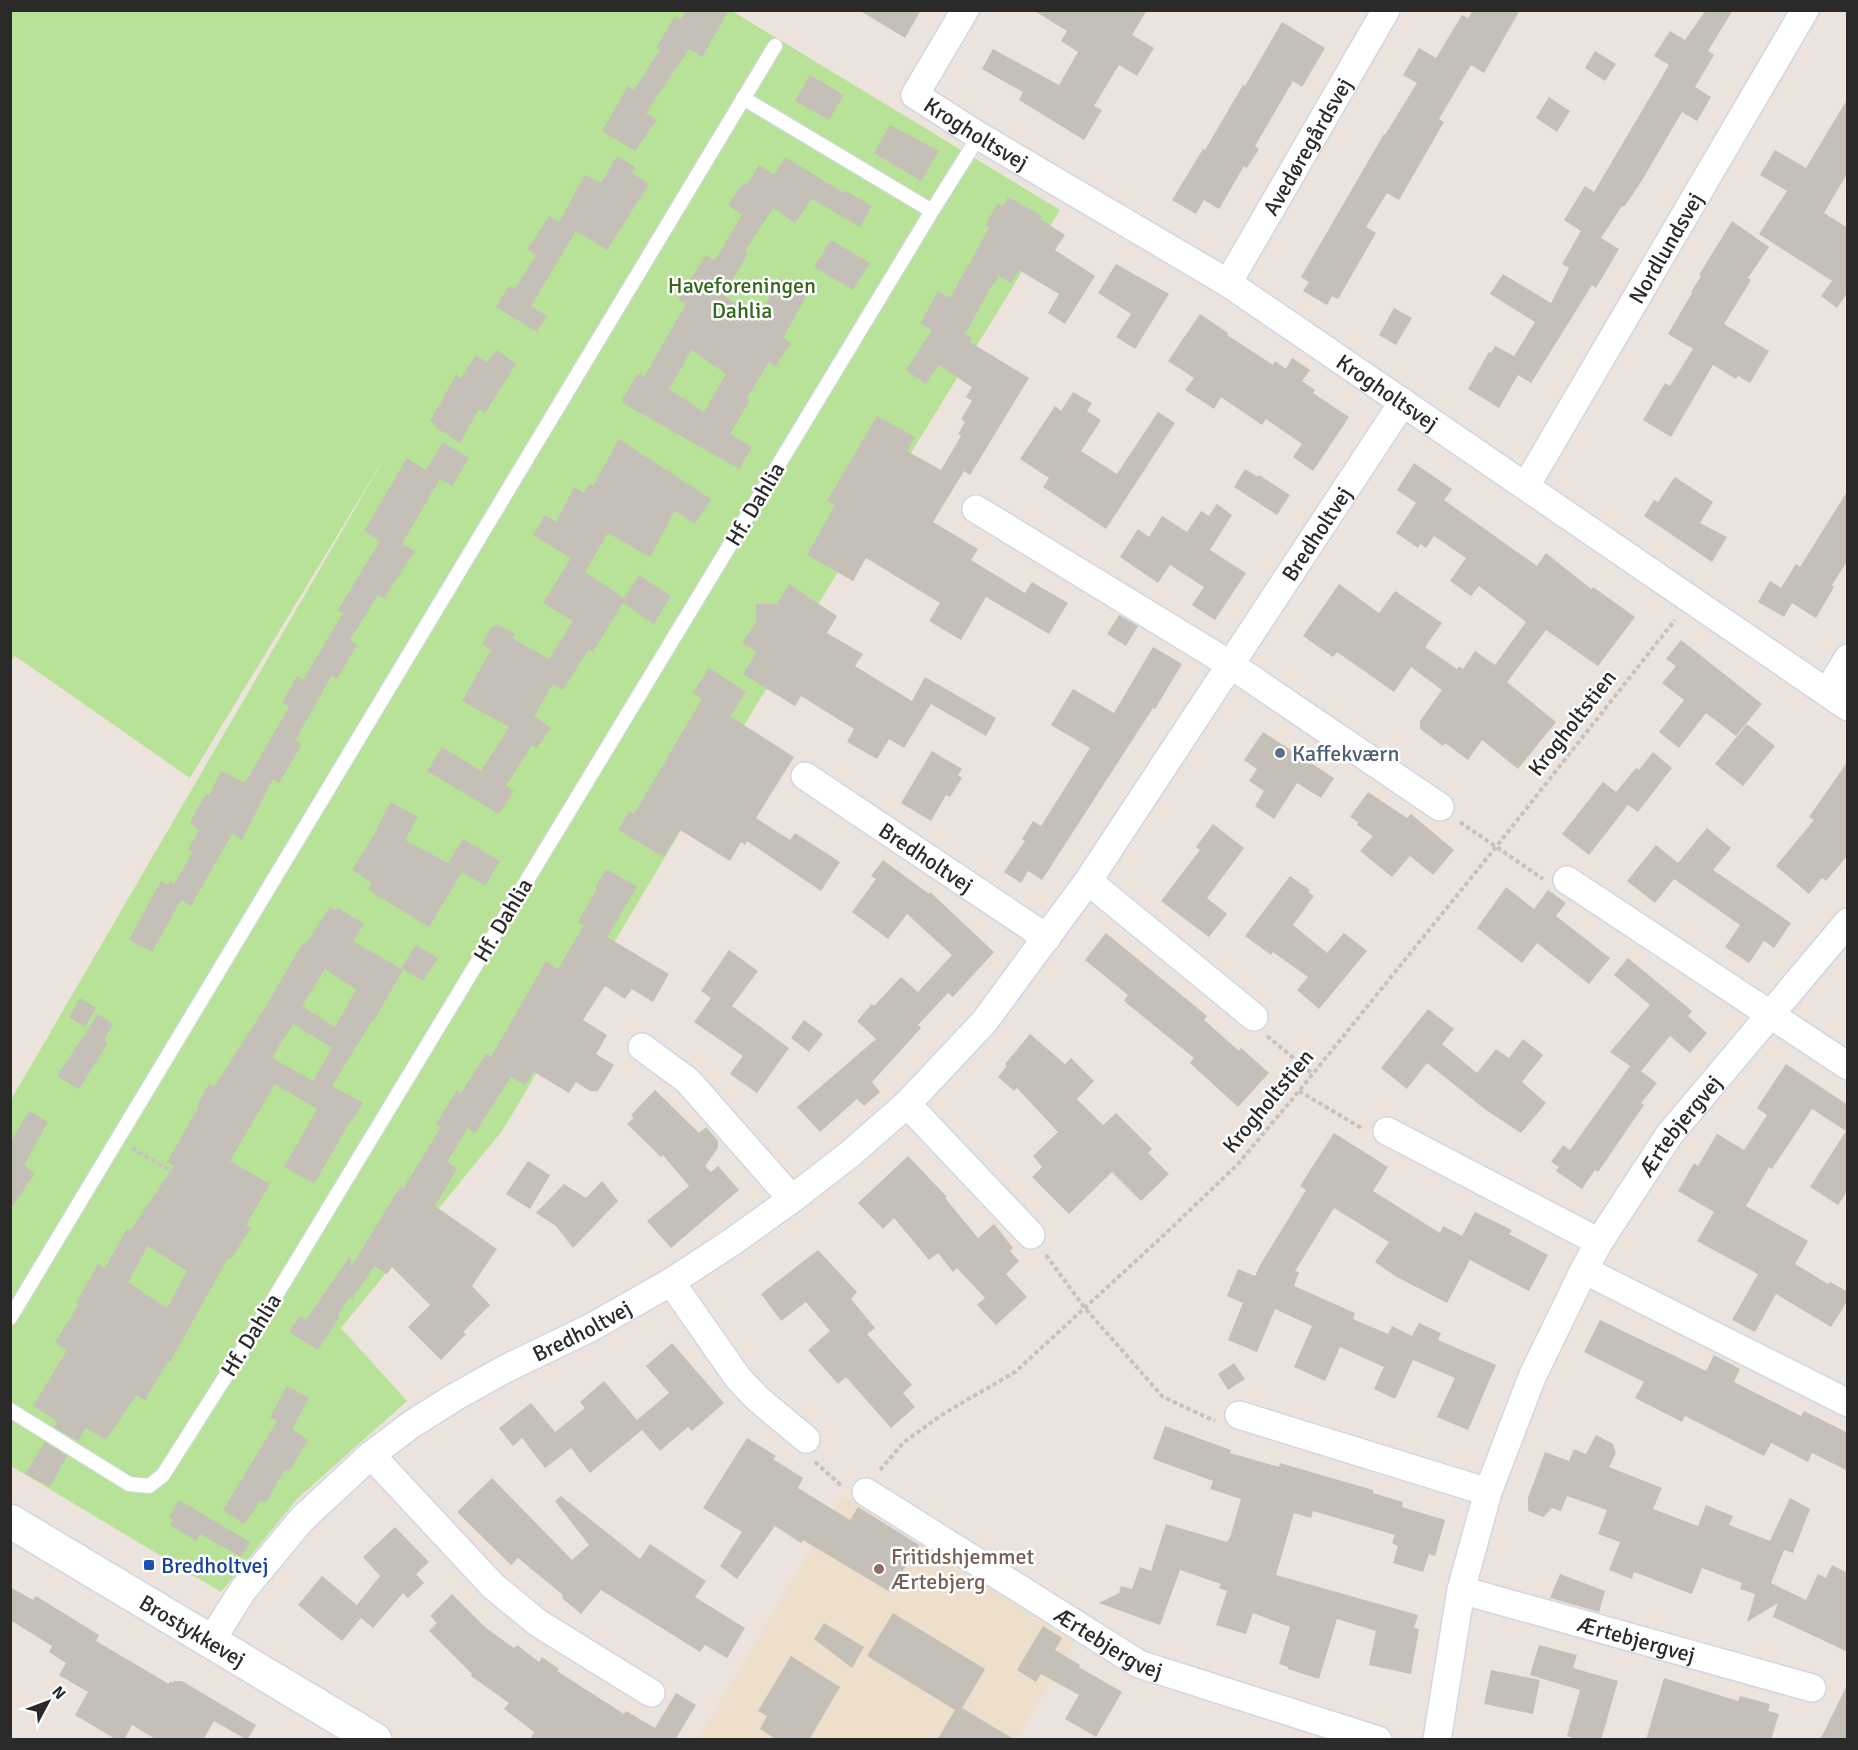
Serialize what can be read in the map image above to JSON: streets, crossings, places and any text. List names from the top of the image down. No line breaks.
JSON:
{"streets":{"street":["Krogholtsvej","Avedøregårdsvej","Nordlundsvej","Bredholtvej","Ærtebjergvej","Brostykkevej"],"lane":["Hf. Dahlia"],"path":["Krogholtstien"]},"crossings":[["Krogholtsvej","Avedøregårdsvej"],["Krogholtsvej","Nordlundsvej"],["Krogholtsvej","Hf. Dahlia"],["Krogholtsvej","Bredholtvej"],["Krogholtsvej","Krogholtstien"],["Bredholtvej","Brostykkevej"],["Krogholtstien","Ærtebjergvej"]],"parks":["Haveforeningen Dahlia"],"places":{"other":["Kaffekværn","Fritidshjemmet Ærtebjerg"],"transit":["Bredholtvej"]},"north":"top right"}
